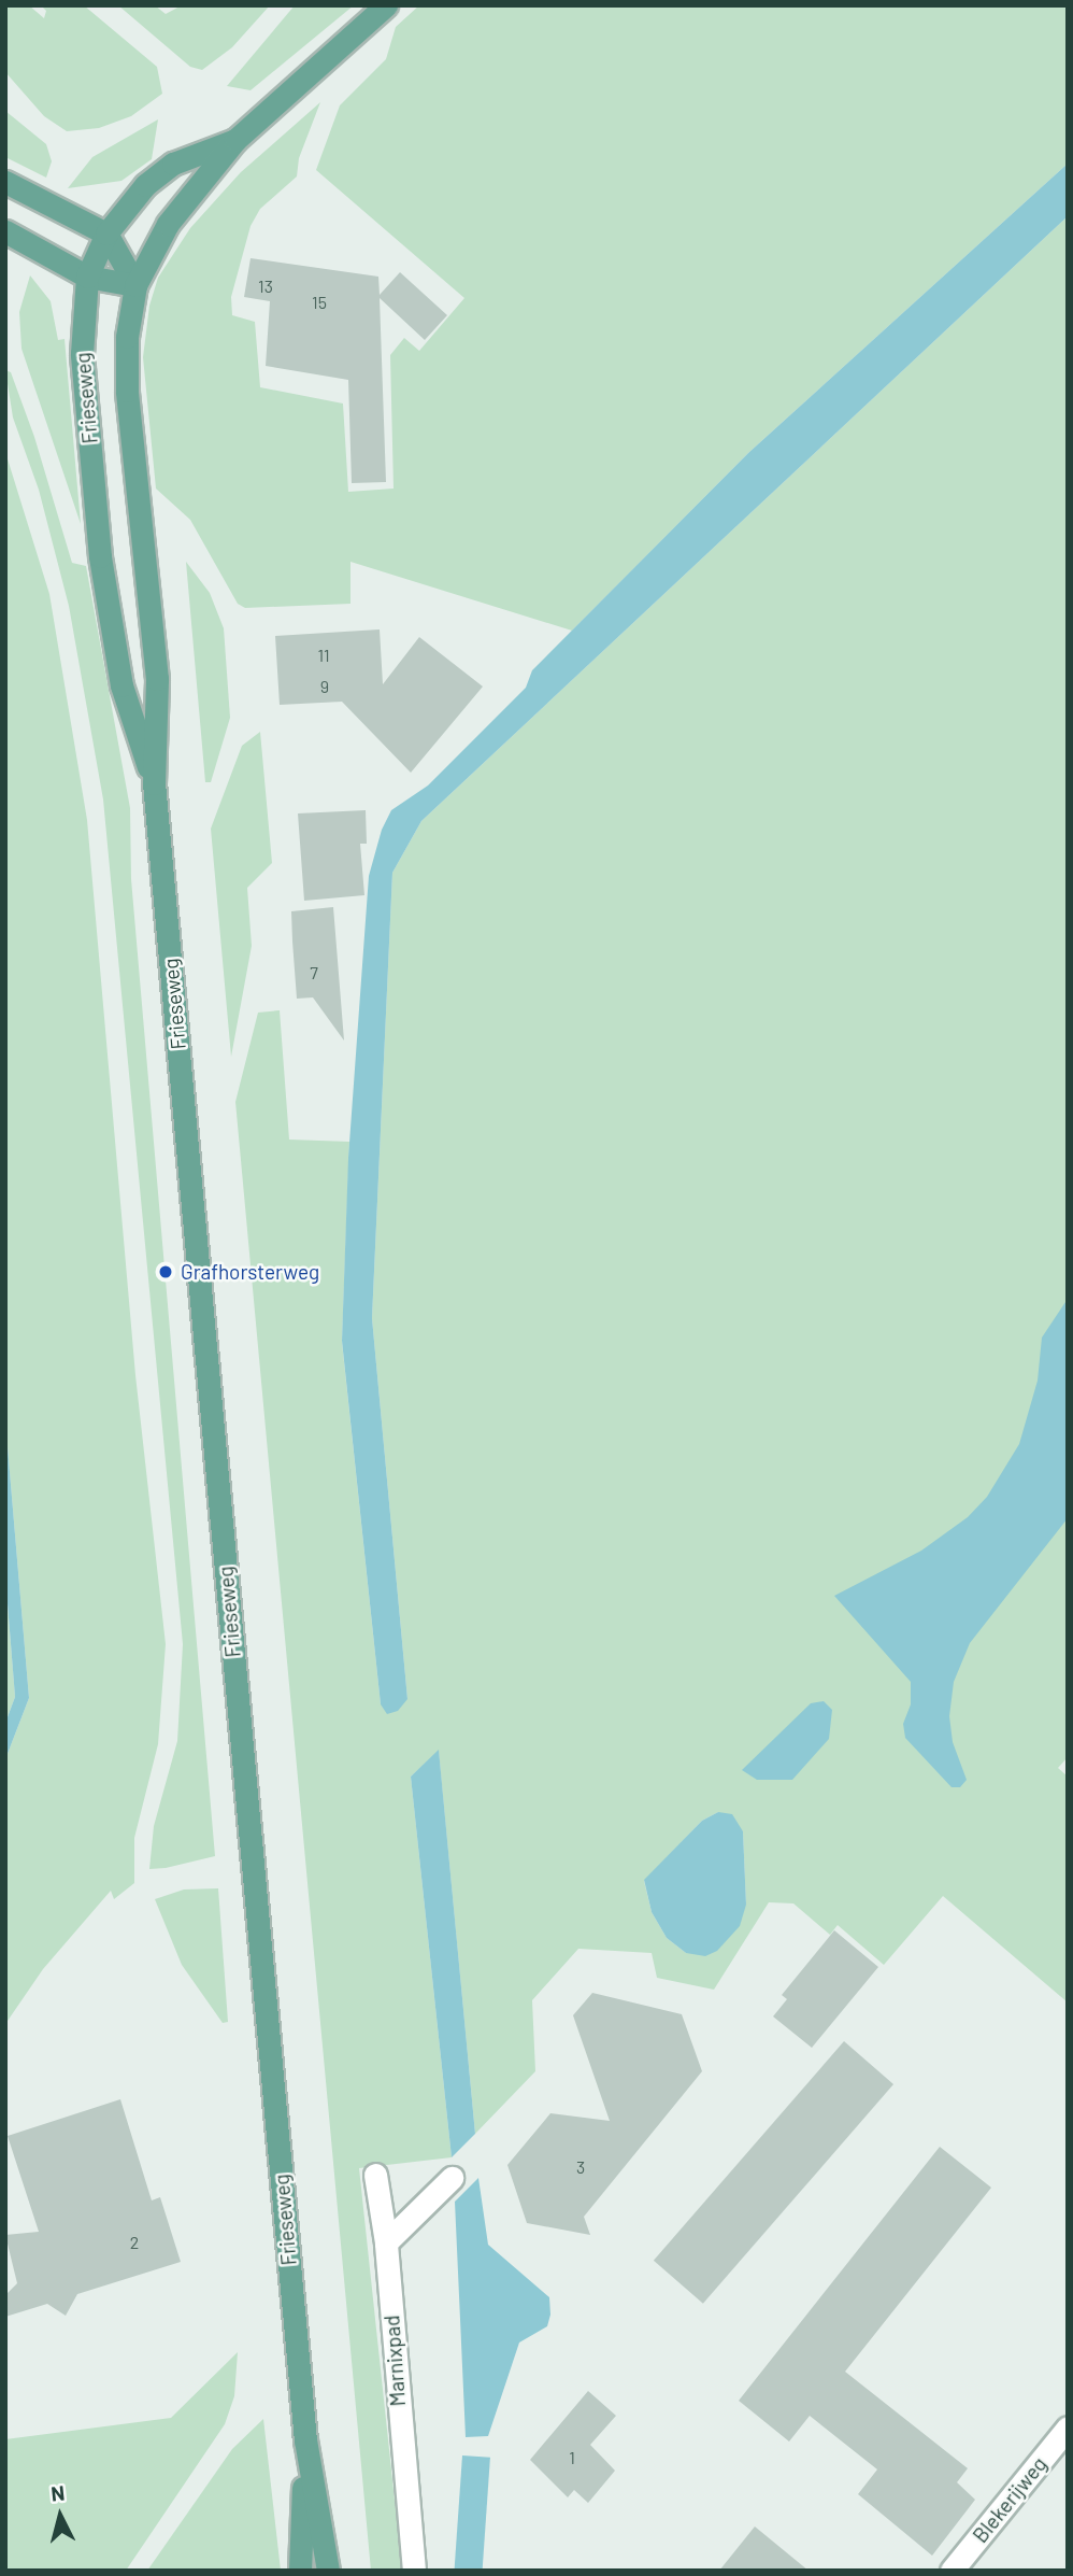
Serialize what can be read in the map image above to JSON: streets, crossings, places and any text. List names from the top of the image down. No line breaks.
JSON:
{"streets":{"main road":["Frieseweg"],"street":["Marnixpad","Blekerijweg"]},"places":["Grafhorsterweg"],"house_numbers":["13","15","11","9","7","3","2","1"],"north":"top"}
